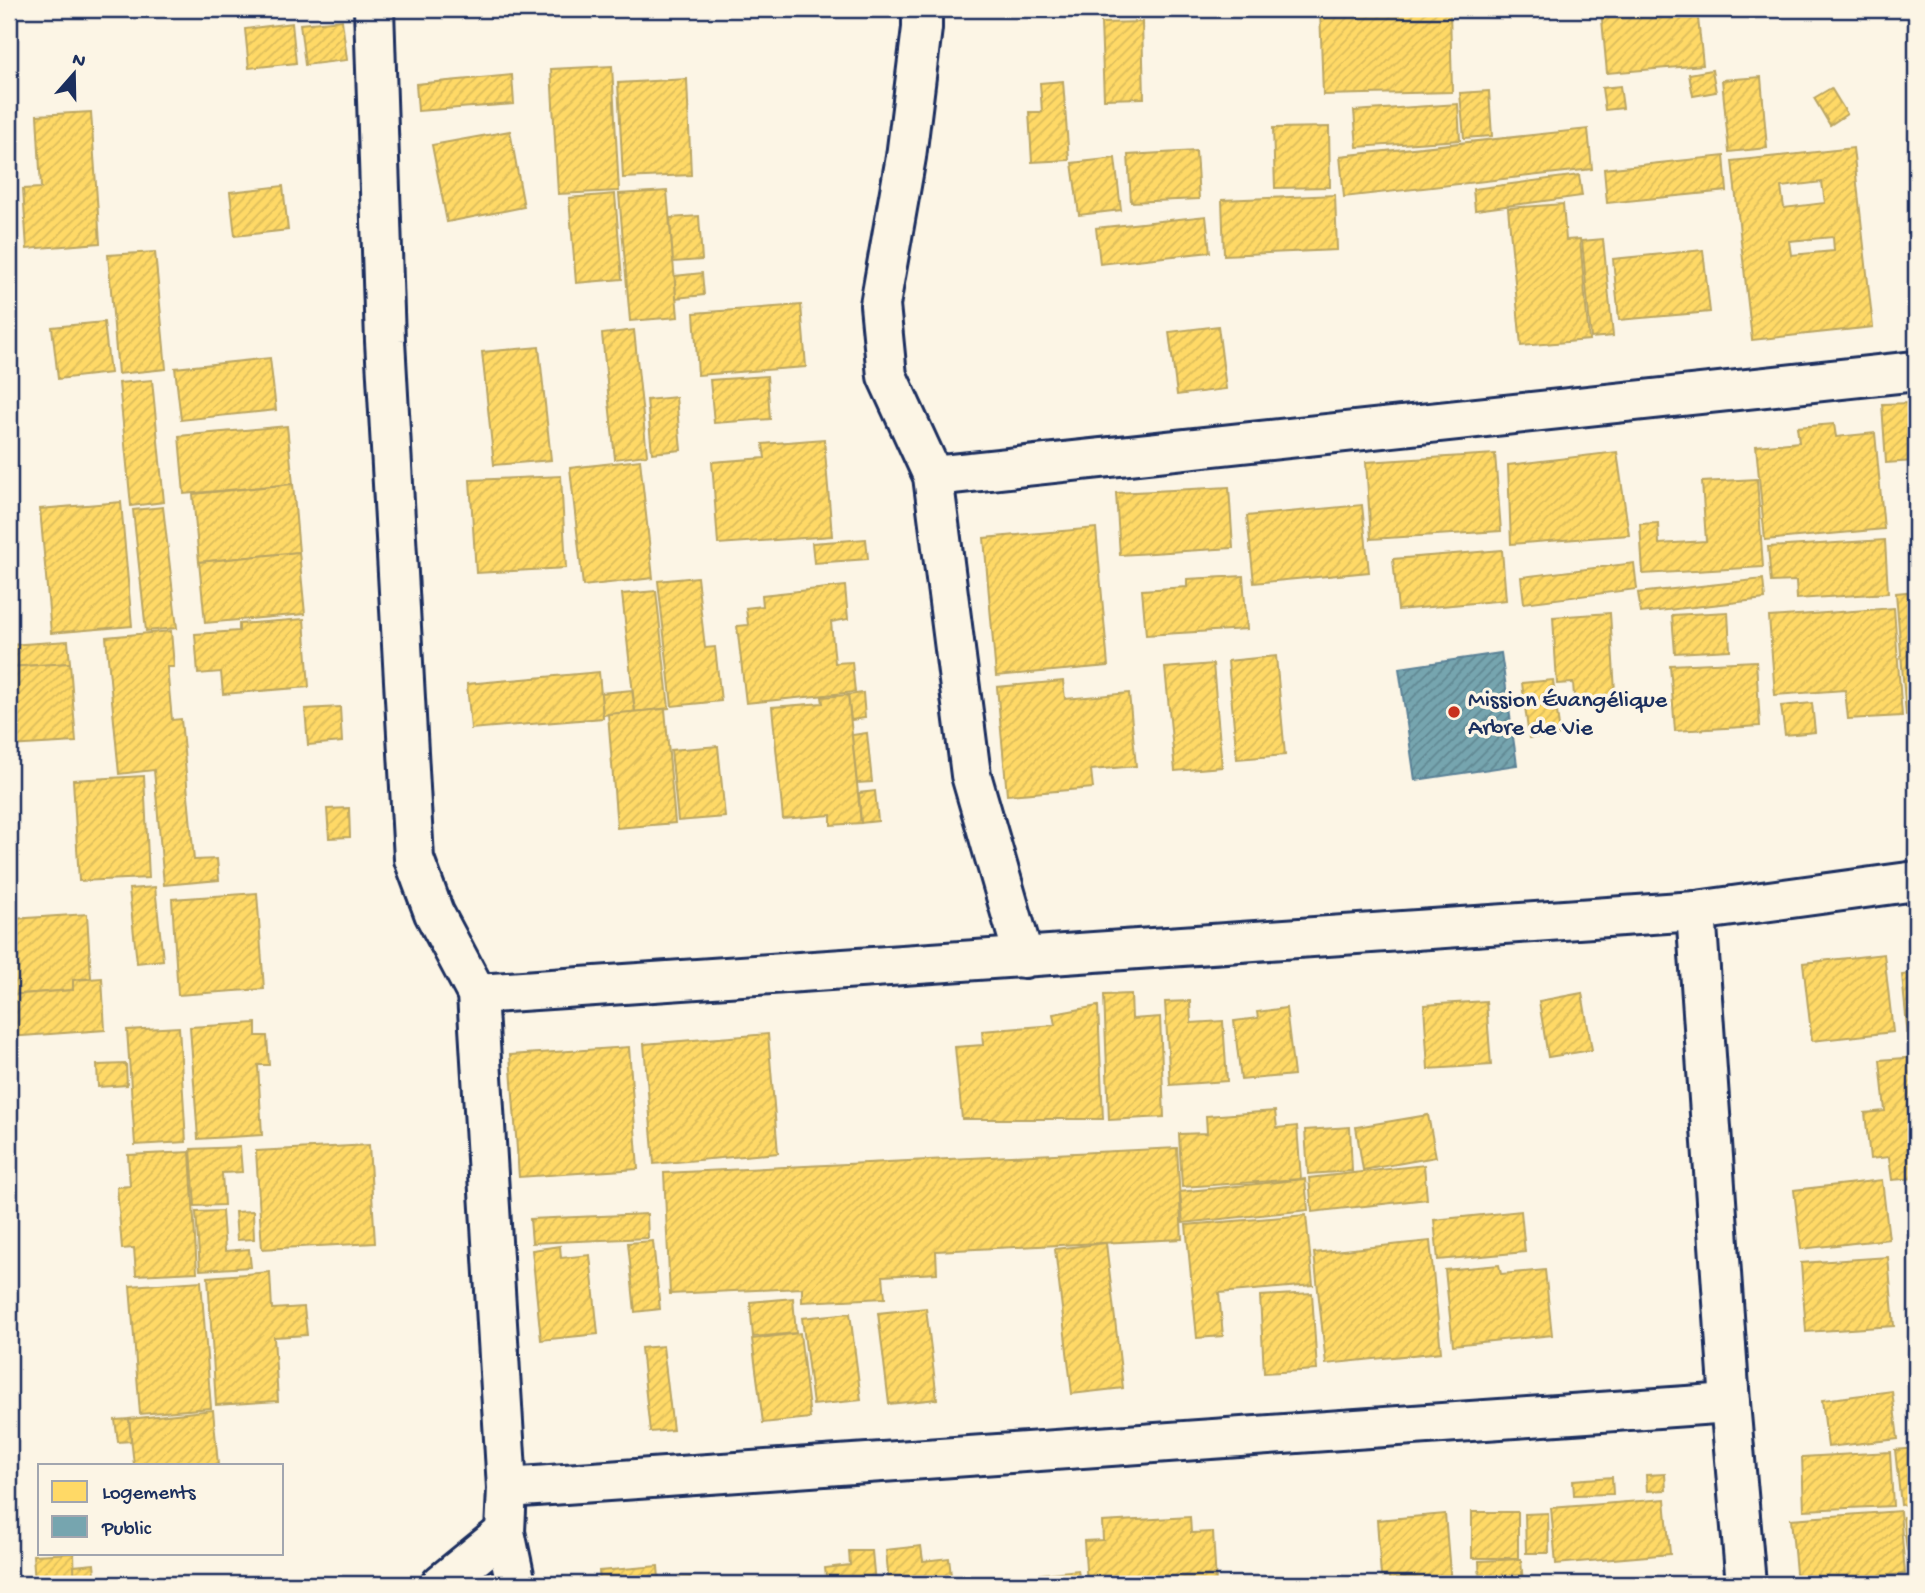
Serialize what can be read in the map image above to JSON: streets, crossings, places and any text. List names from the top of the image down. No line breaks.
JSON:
{"places":["Mission Évangélique Arbre de Vie"],"legend":["Logements","Public"],"north":"top"}
